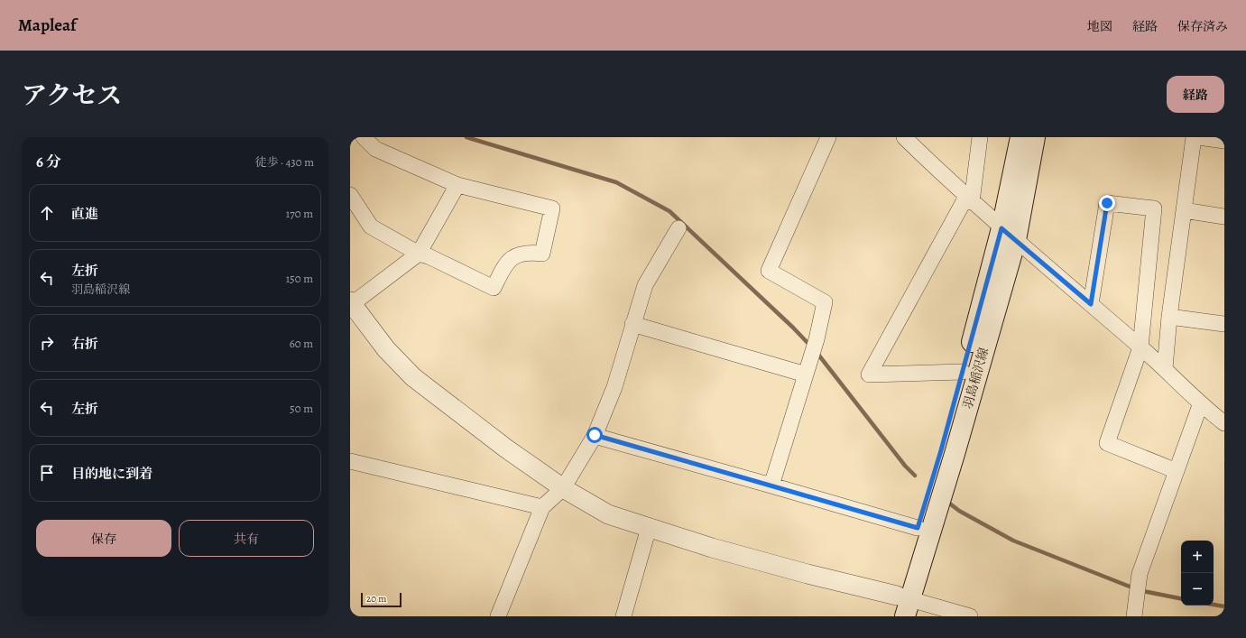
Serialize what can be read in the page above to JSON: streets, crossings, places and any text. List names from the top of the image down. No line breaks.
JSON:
{"streets":{"main road":["羽島稲沢線"]},"scale_bar":"20 m","page":{"header":"Mapleaf","nav":["地図","経路","保存済み"],"title":"アクセス","buttons":["経路",["保存","共有"]],"heading":["6 分","徒歩 · 430 m"],"list":[["直進","170 m"],["左折","羽島稲沢線","150 m"],["右折","60 m"],["左折","50 m"],"目的地に到着"],"map_buttons":["+","−"],"scale":"20 m"}}
